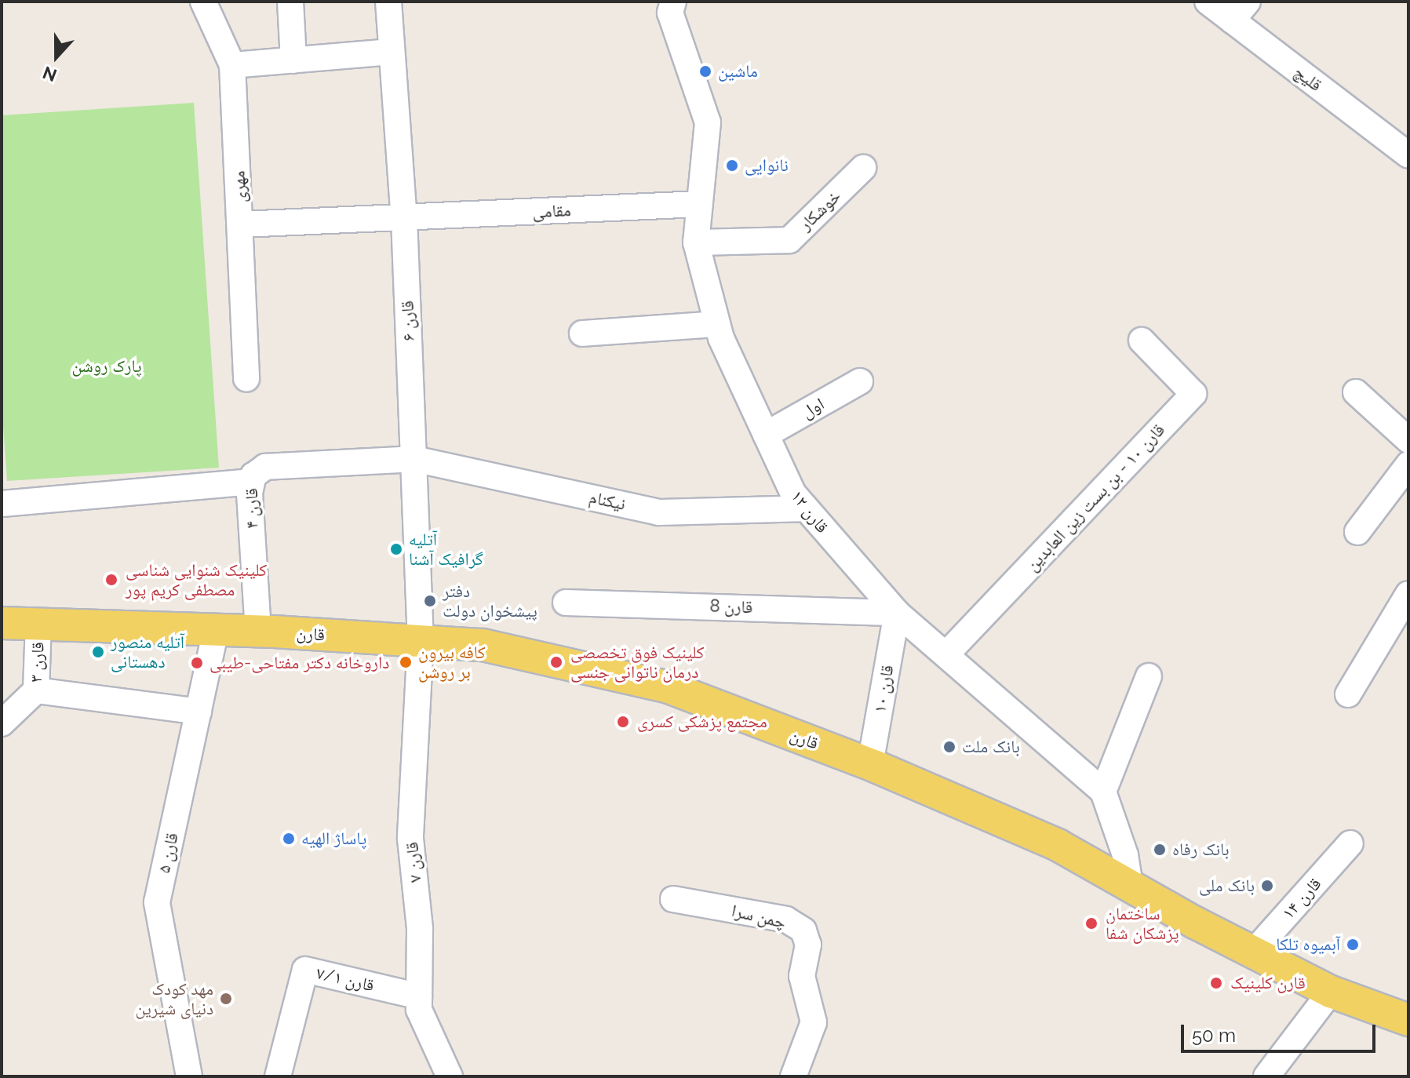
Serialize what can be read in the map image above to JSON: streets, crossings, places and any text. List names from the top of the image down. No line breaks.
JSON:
{"streets":{"main road":["قارن"],"street":["قلیچ","مهری","خوشکار","مقامی","قارن ۶","اول","قارن ۱۰ - بن بست زین العابدین","نیکنام","قارن ۴","قارن ۱۲","قارن 8","قارن ٣","قارن ١٠","قارن ۵","قارن ٧","قارن ۱۴","چمن سرا","قارن ۷/۱"]},"crossings":[["مهری","مقامی"],["خوشکار","قارن ۱۲"],["مقامی","قارن ۶"],["مقامی","قارن ۱۲"],["قارن ۶","نیکنام"],["قارن ۶","قارن ۴"],["قارن ۶","قارن"],["قارن ۶","قارن ٧"],["اول","قارن ۱۲"],["قارن ۱۰ - بن بست زین العابدین","قارن ۱۲"],["نیکنام","قارن ۴"],["نیکنام","قارن ۱۲"],["قارن ۴","قارن"],["قارن ۱۲","قارن 8"],["قارن ۱۲","قارن"],["قارن ۱۲","قارن ١٠"],["قارن 8","قارن ١٠"],["قارن","قارن ٣"],["قارن","قارن ١٠"],["قارن","قارن ۵"],["قارن","قارن ٧"],["قارن","قارن ۱۴"],["قارن ٧","قارن ۷/۱"]],"parks":["پارک روشن"],"places":["ماشین","نانوایی","آتلیه گرافیک آشنا","کلینیک شنوایی شناسی مصطفی کریم پور","دفتر پیشخوان دولت","آتلیه منصور دهستانی","کافه بیرون بر روشن","کلینیک فوق تخصصی درمان ناتوانی جنسی","داروخانه دکتر مفتاحی-طیبی","مجتمع پزشکی کسری","بانک ملت","پاساژ الهیه","بانک رفاه","بانک ملی","ساختمان پزشکان شفا","آبمیوه تلکا","قارن کلینیک","مهد کودک دنیای شیرین"],"scale_bar":"50 m","north":"bottom"}
